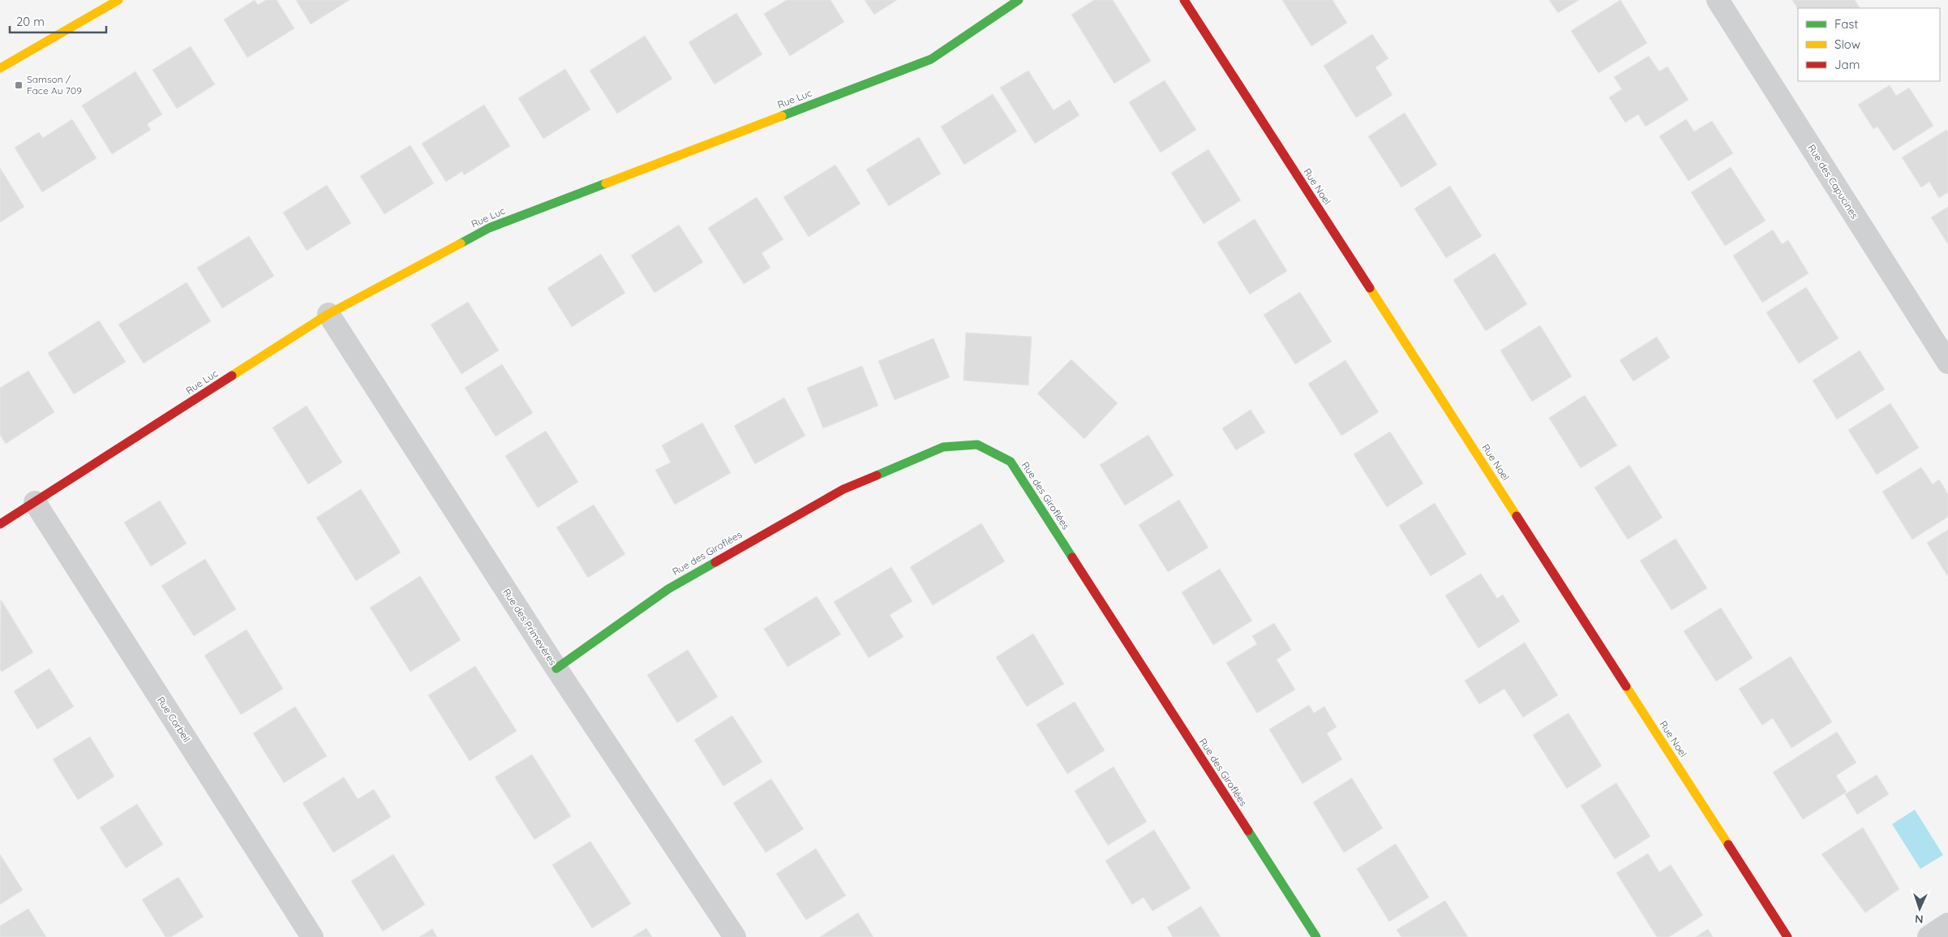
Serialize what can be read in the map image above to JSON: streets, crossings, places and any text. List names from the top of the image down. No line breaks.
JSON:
{"streets":{"street":["Rue Luc","Rue des Capucines","Rue Noel","Rue des Giroflées","Rue des Primevères","Rue Corbeil"]},"crossings":[["Rue Luc","Rue des Primevères"],["Rue Luc","Rue Corbeil"],["Rue des Giroflées","Rue des Primevères"]],"places":{"transit":["Samson / Face Au 709"]},"legend":["Fast","Slow","Jam"],"scale_bar":"20 m","north":"bottom"}
